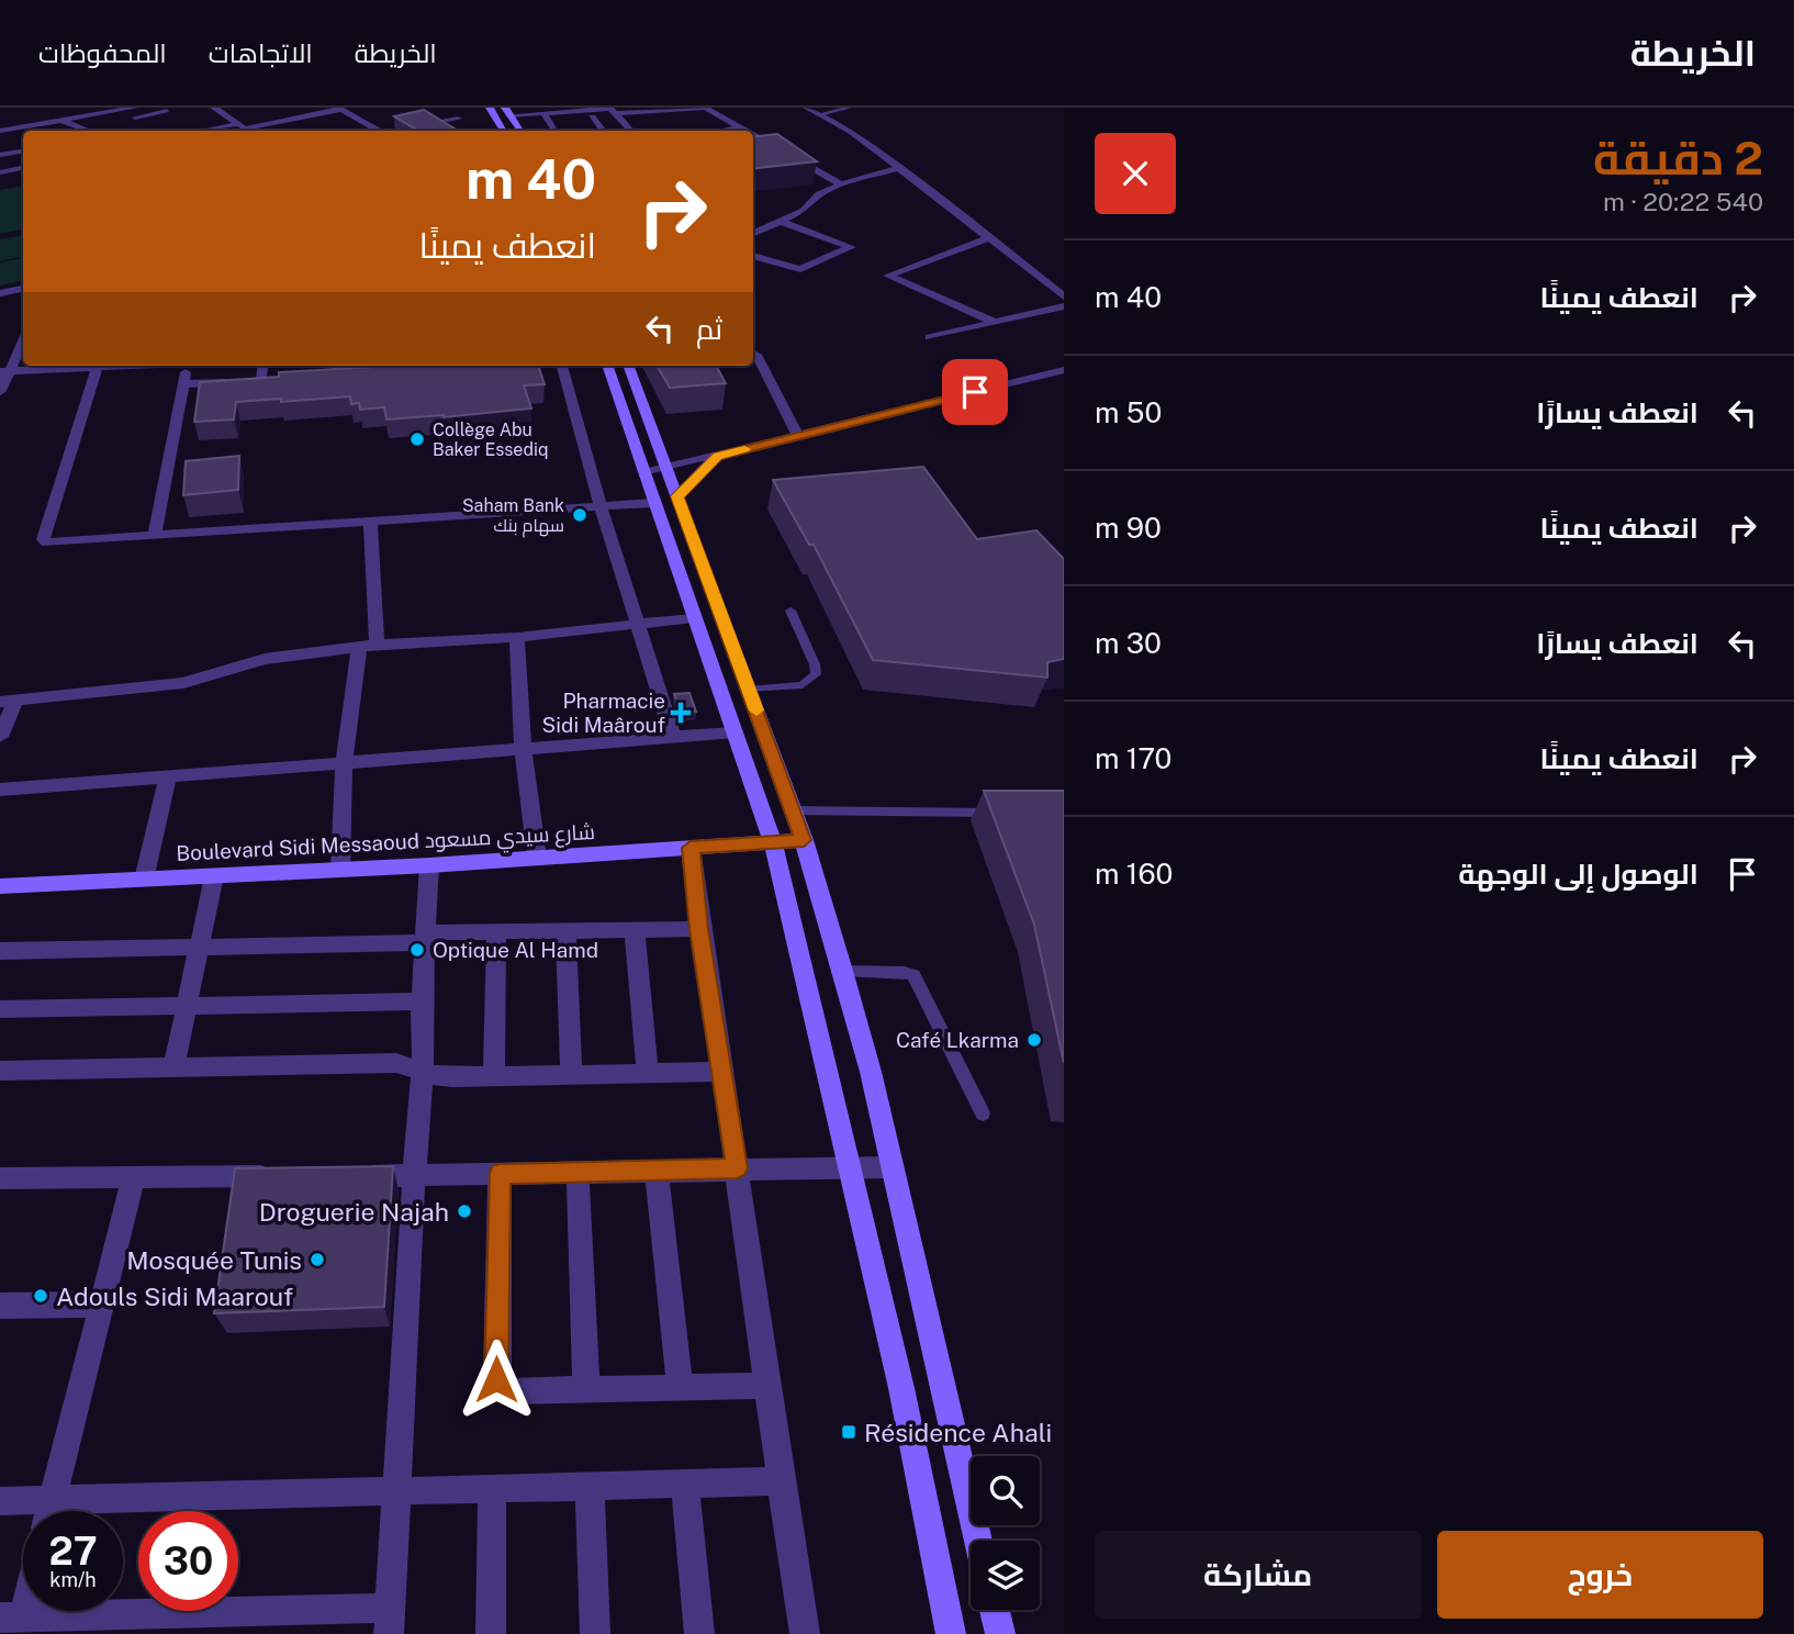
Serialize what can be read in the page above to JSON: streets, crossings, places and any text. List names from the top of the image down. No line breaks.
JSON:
{"streets":{"street":["Boulevard Sidi Messaoud شارع سيدي مسعود"]},"places":{"other":["Collège Abu Baker Essediq","Saham Bank سهام بنك","Optique Al Hamd","Café Lkarma","Droguerie Najah","Mosquée Tunis","Adouls Sidi Maarouf"],"health":["Pharmacie Sidi Maârouf"],"transit":["Résidence Ahali"]},"page":{"header":"الخريطة","nav":["الخريطة","الاتجاهات","المحفوظات"],"heading":["2 دقيقة","540 m · 20:22"],"turn":["40 m","انعطف يمينًا"],"list":[{"name":"انعطف يمينًا","value":"40 m"},{"name":"انعطف يسارًا","value":"50 m"},{"name":"انعطف يمينًا","value":"90 m"},{"name":"انعطف يسارًا","value":"30 m"},{"name":"انعطف يمينًا","value":"170 m"},{"name":"الوصول إلى الوجهة","value":"160 m"}],"then":"ثم","speed":"27 km/h","limit":"30","buttons":["خروج","مشاركة"]}}
